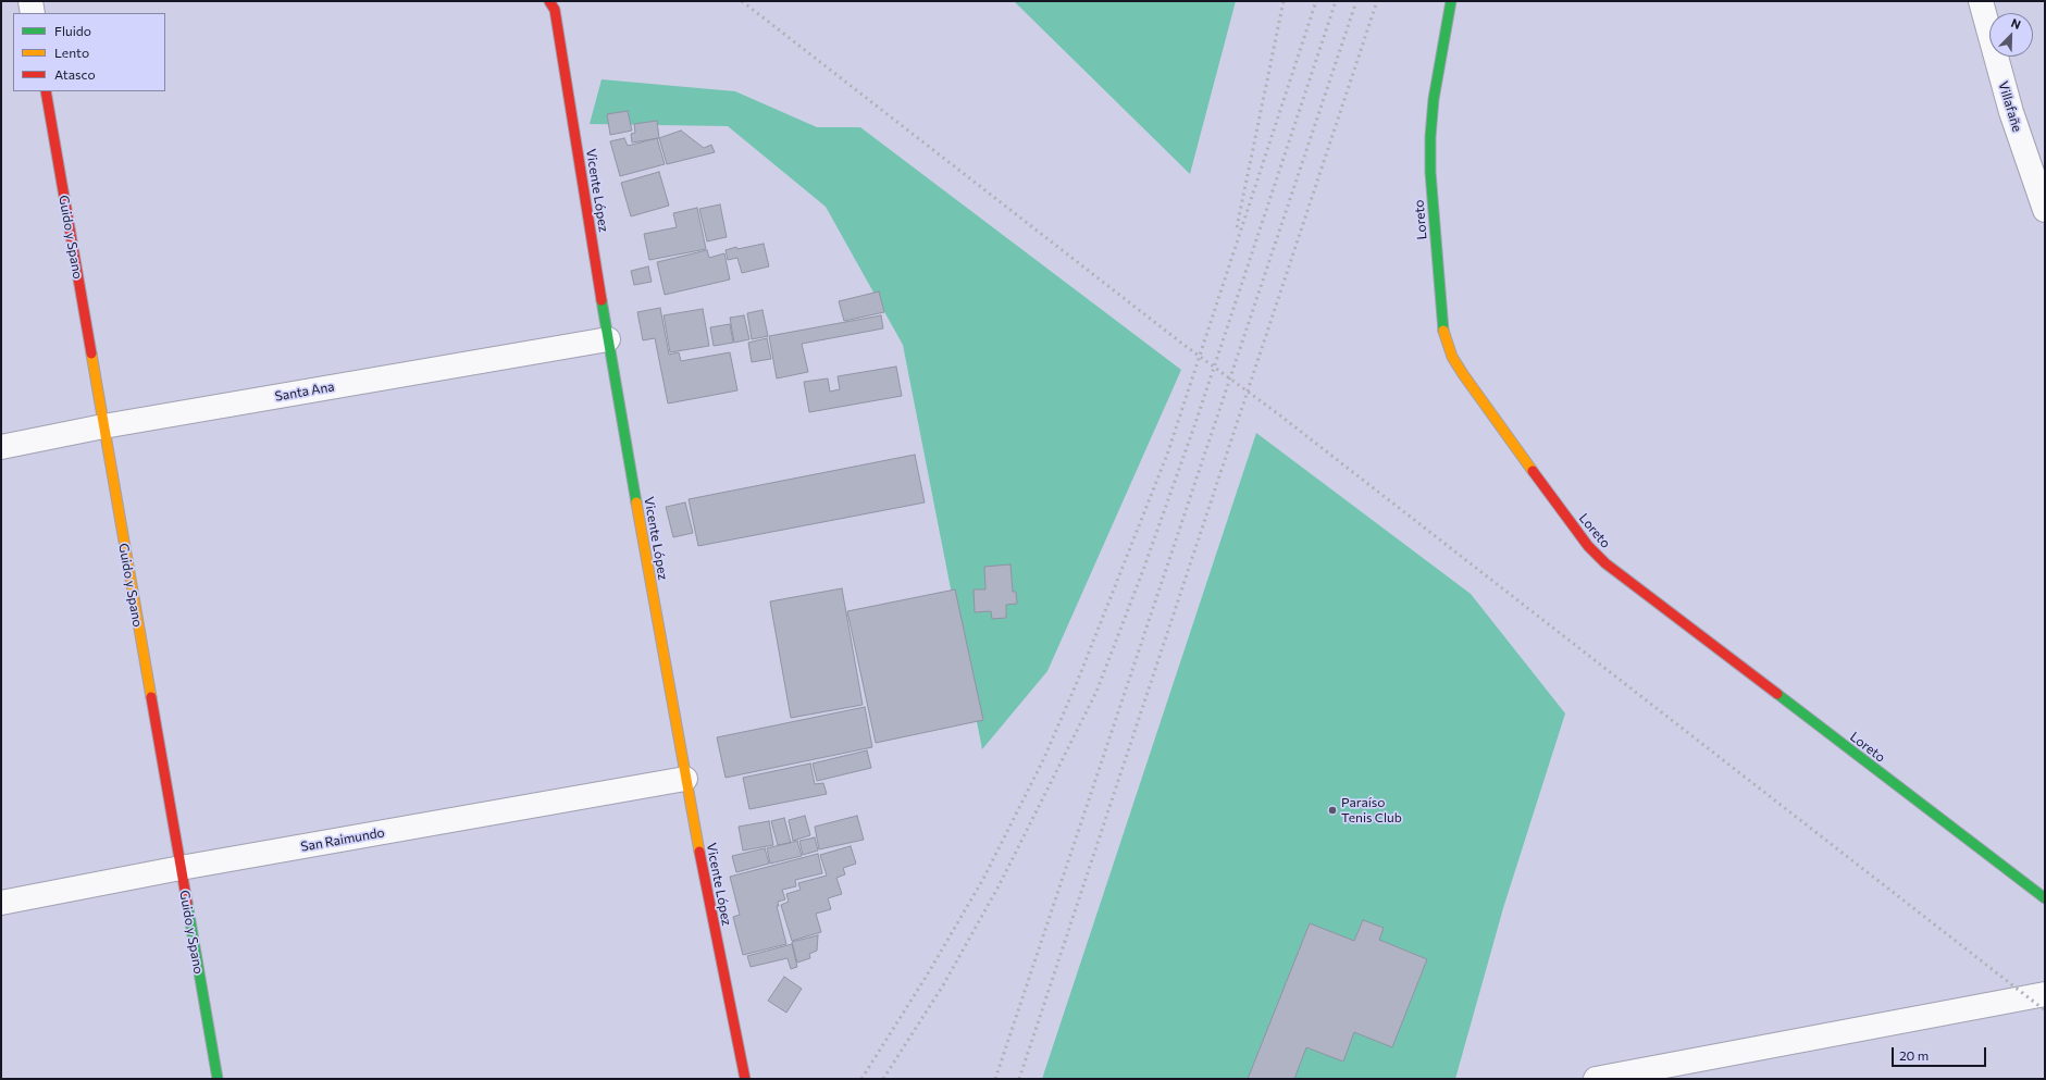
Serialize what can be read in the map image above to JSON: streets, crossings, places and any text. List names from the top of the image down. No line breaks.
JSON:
{"streets":{"street":["Villafañe","Vicente López","Loreto","Guido y Spano","Santa Ana","San Raimundo"]},"crossings":[["Vicente López","Santa Ana"],["Vicente López","San Raimundo"],["Guido y Spano","Santa Ana"],["Guido y Spano","San Raimundo"]],"places":["Paraíso Tenis Club"],"legend":["Fluido","Lento","Atasco"],"scale_bar":"20 m","north":"top right"}
